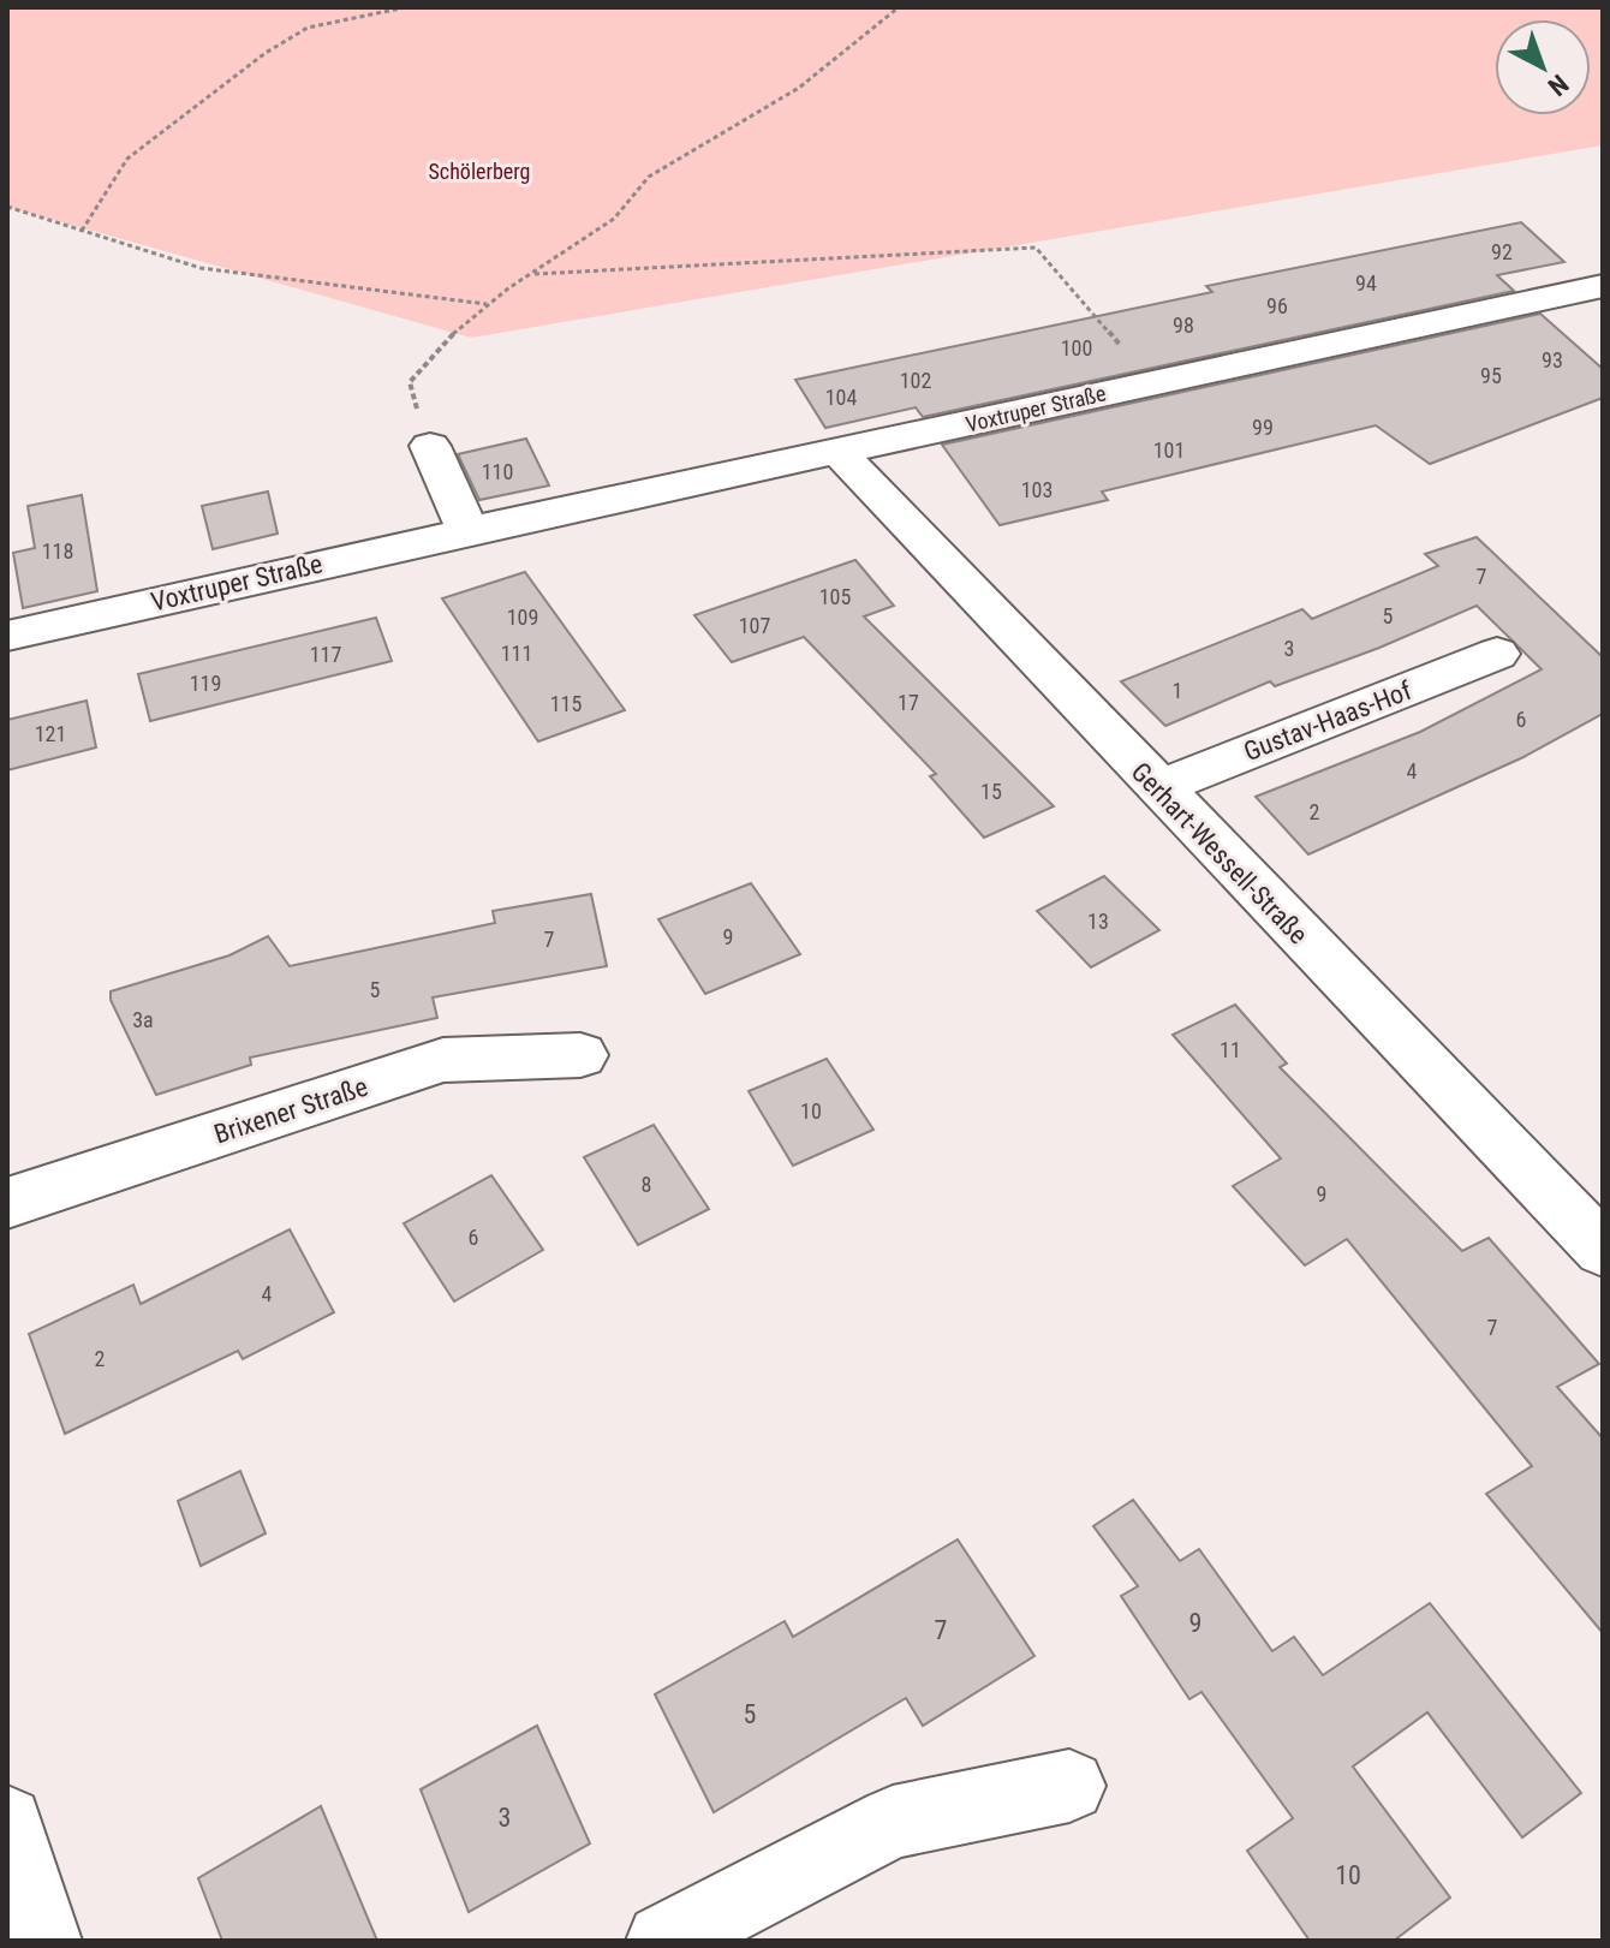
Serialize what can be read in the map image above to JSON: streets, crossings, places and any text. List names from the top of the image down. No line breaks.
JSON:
{"streets":{"street":["Voxtruper Straße","Gustav-Haas-Hof","Gerhart-Wessell-Straße","Brixener Straße"]},"crossings":[["Voxtruper Straße","Gerhart-Wessell-Straße"],["Gustav-Haas-Hof","Gerhart-Wessell-Straße"]],"parks":["Schölerberg"],"house_numbers":["92","94","96","98","100","93","95","102","104","99","101","110","103","118","7","105","5","109","107","3","111","117","119","1","17","115","6","121","4","15","2","13","9","7","5","3a","11","10","8","9","6","4","7","2","9","7","5","3","10"],"north":"bottom right"}
